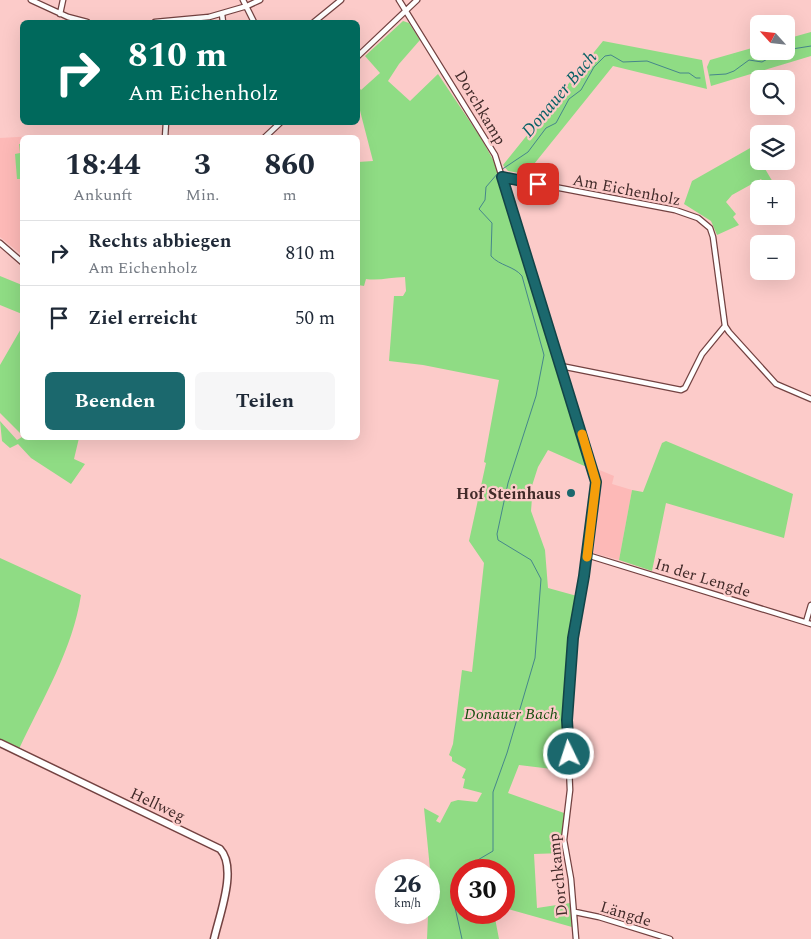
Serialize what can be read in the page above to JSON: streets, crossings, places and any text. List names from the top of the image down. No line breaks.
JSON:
{"streets":{"street":["Dorchkamp","Am Eichenholz","In der Lengde","Hellweg","Längde"]},"crossings":[["Dorchkamp","Am Eichenholz"],["Dorchkamp","In der Lengde"],["Dorchkamp","Längde"]],"water":["Donauer Bach"],"parks":["Donauer Bach"],"places":["Hof Steinhaus"],"north":"top left","page":{"map_buttons":["+","−"],"turn":["810 m","Am Eichenholz"],"eta":["18:44","Ankunft","3","Min.","860","m"],"list":[{"name":"Rechts abbiegen","note":"Am Eichenholz","value":"810 m"},{"name":"Ziel erreicht","value":"50 m"}],"buttons":["Beenden","Teilen"],"speed":"26 km/h","limit":"30"}}
